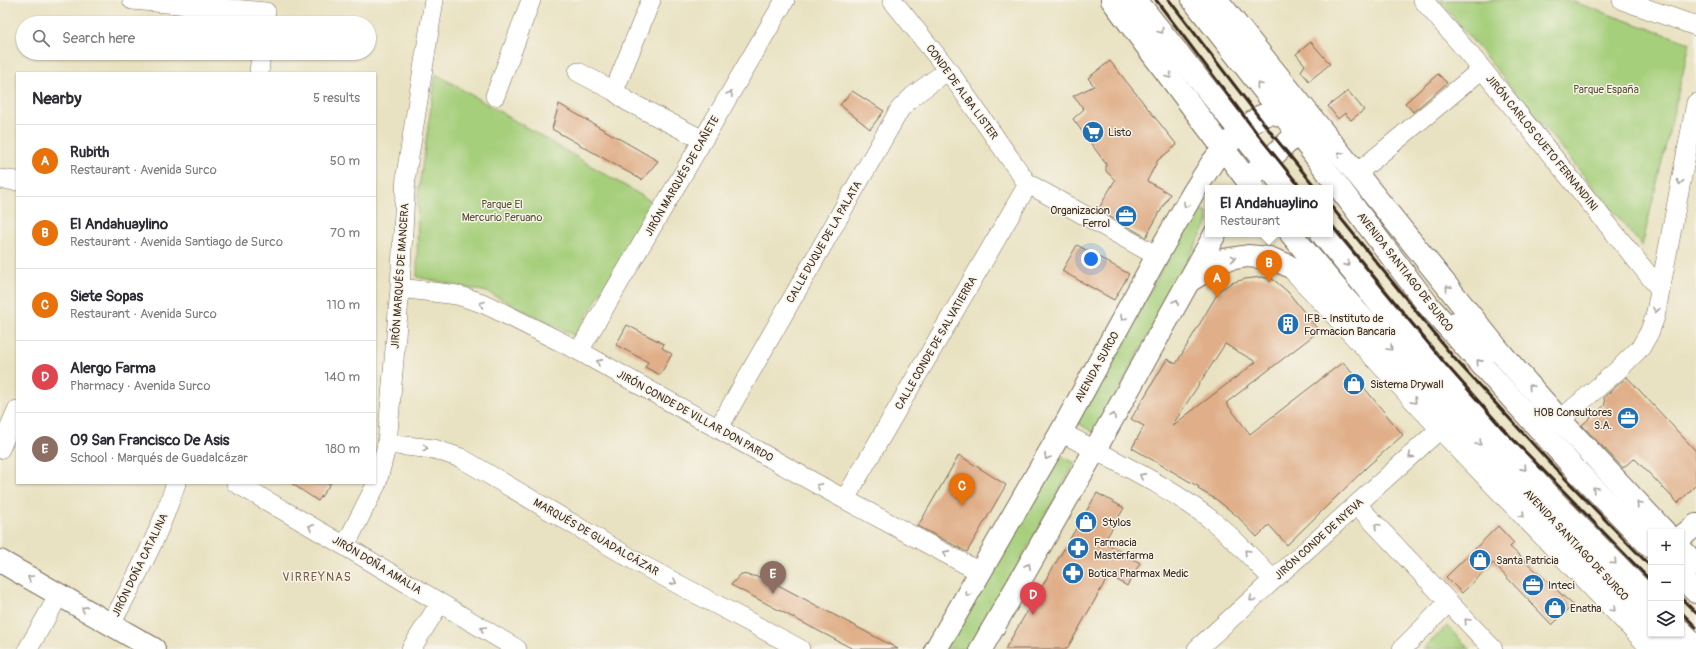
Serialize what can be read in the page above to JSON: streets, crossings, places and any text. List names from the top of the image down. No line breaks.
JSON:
{"streets":{"main road":["AVENIDA SANTIAGO DE SURCO","AVENIDA SURCO"],"street":["CONDE DE ALBA LISTER","JIRÓN CARLOS CUETO FERNANDINI","JIRÓN MARQUÉS DE CAÑETE","CALLE DUQUE DE LA PALATA","JIRÓN MARQUÉS DE MANCERA","CALLE CONDE DE SALVATIERRA","JIRÓN CONDE DE VILLAR DON PARDO","MARQUÉS DE GUADALCÁZAR","JIRÓN CONDE DE NYEVA","JIRÓN DOÑA CATALINA","JIRÓN DOÑA AMALIA"]},"crossings":[["CONDE DE ALBA LISTER","CALLE DUQUE DE LA PALATA"],["CONDE DE ALBA LISTER","CALLE CONDE DE SALVATIERRA"],["JIRÓN MARQUÉS DE CAÑETE","JIRÓN CONDE DE VILLAR DON PARDO"],["CALLE DUQUE DE LA PALATA","JIRÓN CONDE DE VILLAR DON PARDO"],["AVENIDA SANTIAGO DE SURCO","AVENIDA SURCO"],["JIRÓN MARQUÉS DE MANCERA","JIRÓN CONDE DE VILLAR DON PARDO"],["JIRÓN MARQUÉS DE MANCERA","MARQUÉS DE GUADALCÁZAR"],["JIRÓN MARQUÉS DE MANCERA","JIRÓN DOÑA AMALIA"],["CALLE CONDE DE SALVATIERRA","JIRÓN CONDE DE VILLAR DON PARDO"],["AVENIDA SURCO","JIRÓN CONDE DE VILLAR DON PARDO"]],"one_way":["JIRÓN CONDE DE VILLAR DON PARDO","MARQUÉS DE GUADALCÁZAR","JIRÓN CONDE DE NYEVA","JIRÓN DOÑA AMALIA"],"districts":["VIRREYNAS"],"parks":["Parque España","Parque El Mercurio Peruano"],"places":{"supermarket":["Listo"],"office":["Organizacion Ferrol","HOB Consultores S.A.","Inteci"],"building":["IFB - Instituto de Formacion Bancaria"],"shop":["Sistema Drywall","Stylos","Santa Patricia","Enatha"],"pharmacy":["Farmacia Masterfarma","Botica Pharmax Medic"]},"page":{"search":"Search here","heading":["Nearby","5 results"],"list":[{"mark":"A","name":"Rubith","note":"Restaurant · Avenida Surco","value":"50 m"},{"mark":"B","name":"El Andahuaylino","note":"Restaurant · Avenida Santiago de Surco","value":"70 m"},{"mark":"C","name":"Siete Sopas","note":"Restaurant · Avenida Surco","value":"110 m"},{"mark":"D","name":"Alergo Farma","note":"Pharmacy · Avenida Surco","value":"140 m"},{"mark":"E","name":"09 San Francisco De Asis","note":"School · Marqués de Guadalcázar","value":"180 m"}],"popup":["El Andahuaylino","Restaurant"],"pins":["B","A","C","E","D"],"map_buttons":["+","−"]}}
